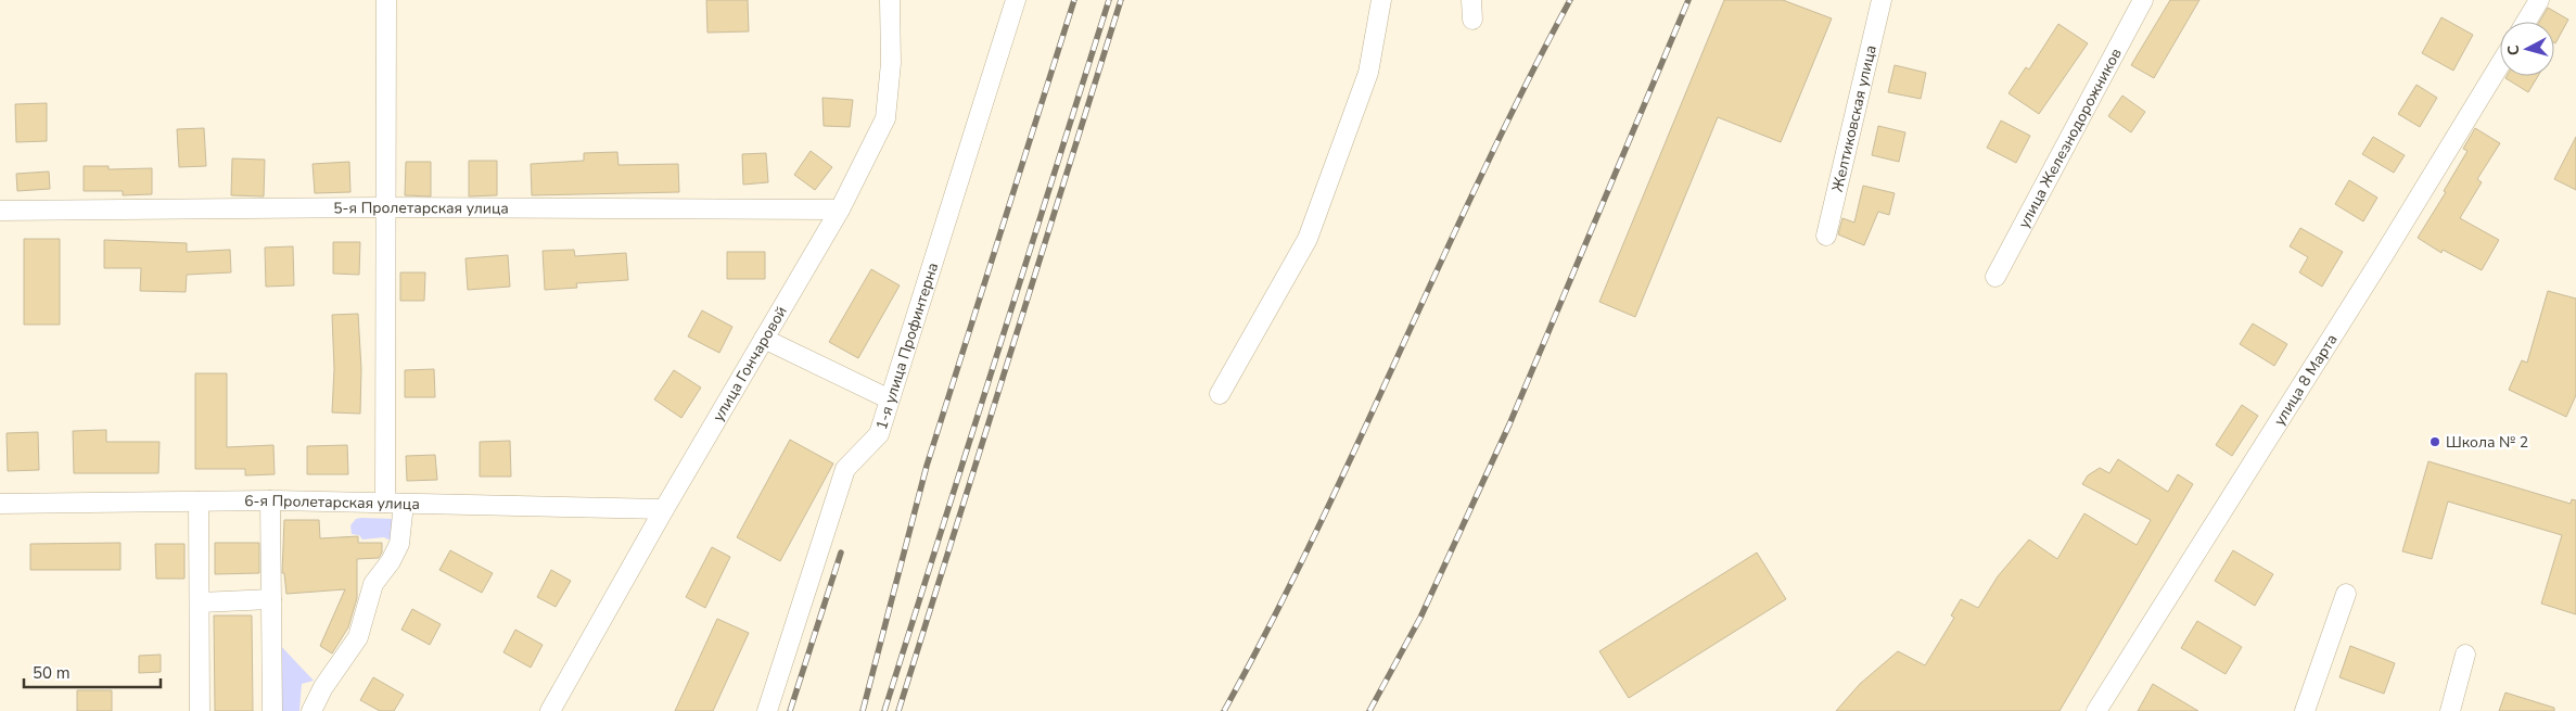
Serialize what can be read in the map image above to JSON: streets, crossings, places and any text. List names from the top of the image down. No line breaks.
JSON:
{"streets":{"street":["Желтиковская улица","улица Железнодорожников","5-я Пролетарская улица","1-я улица Профинтерна","улица Гончаровой","улица 8 Марта","6-я Пролетарская улица"]},"crossings":[["5-я Пролетарская улица","улица Гончаровой"],["улица Гончаровой","6-я Пролетарская улица"]],"places":["Школа № 2"],"scale_bar":"50 m","north":"left"}
